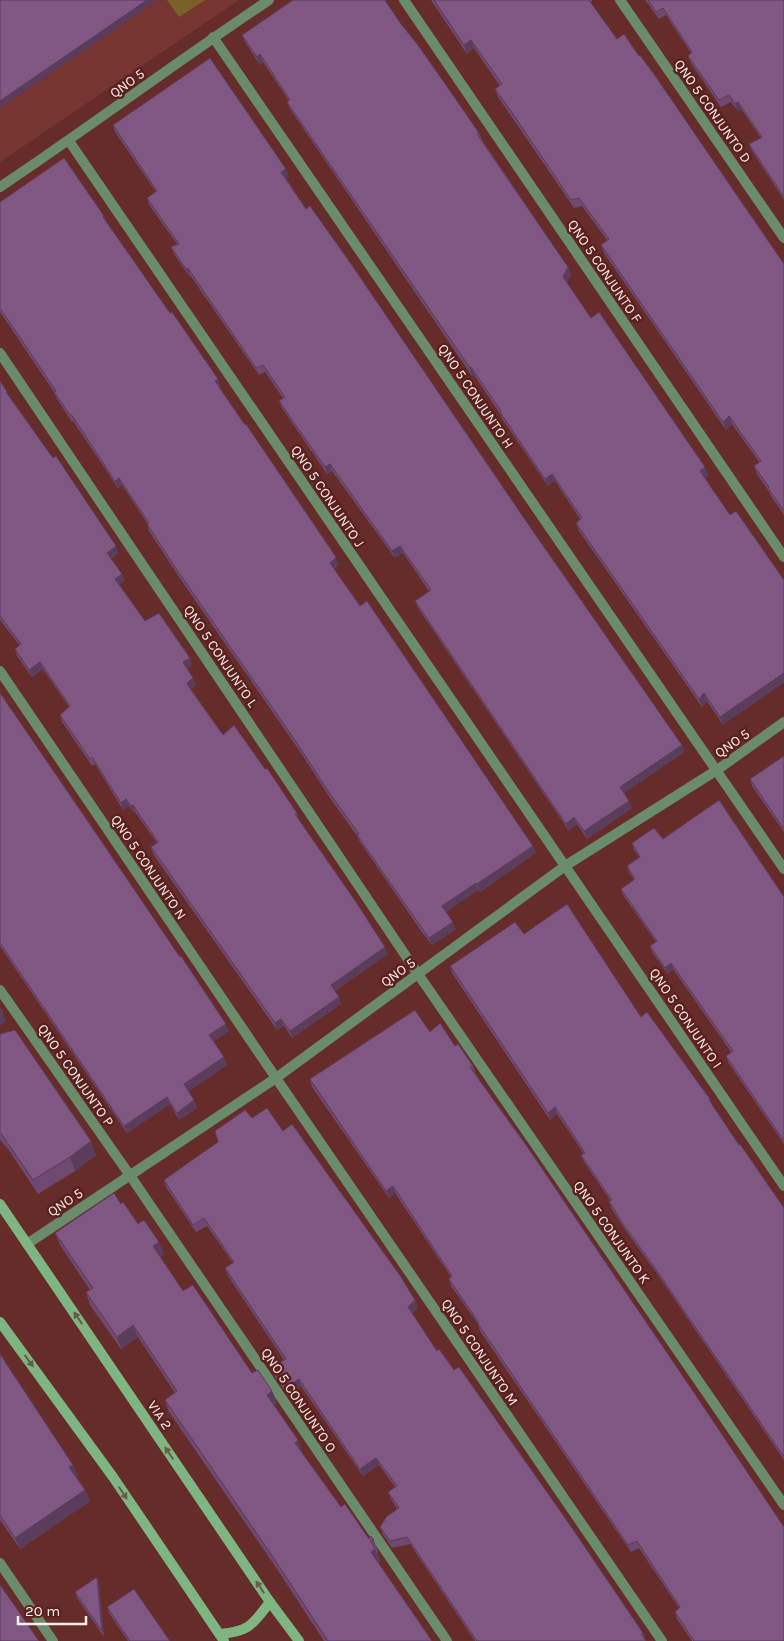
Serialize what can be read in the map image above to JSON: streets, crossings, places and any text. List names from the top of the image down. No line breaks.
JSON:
{"streets":{"main road":["VIA 2"],"street":["QNO 5","QNO 5 CONJUNTO D","QNO 5 CONJUNTO F","QNO 5 CONJUNTO H","QNO 5 CONJUNTO J","QNO 5 CONJUNTO L","QNO 5 CONJUNTO N","QNO 5 CONJUNTO I","QNO 5 CONJUNTO P","QNO 5 CONJUNTO K","QNO 5 CONJUNTO M","QNO 5 CONJUNTO O"]},"crossings":[["QNO 5","QNO 5 CONJUNTO H"],["QNO 5","QNO 5 CONJUNTO J"],["QNO 5","QNO 5 CONJUNTO L"],["QNO 5","QNO 5 CONJUNTO N"],["QNO 5","QNO 5 CONJUNTO I"],["QNO 5","QNO 5 CONJUNTO P"],["QNO 5","QNO 5 CONJUNTO K"],["QNO 5","QNO 5 CONJUNTO M"],["QNO 5","QNO 5 CONJUNTO O"],["QNO 5","VIA 2"],["QNO 5 CONJUNTO J","QNO 5 CONJUNTO I"],["QNO 5 CONJUNTO L","QNO 5 CONJUNTO K"],["QNO 5 CONJUNTO N","QNO 5 CONJUNTO M"],["QNO 5 CONJUNTO P","QNO 5 CONJUNTO O"]],"scale_bar":"20 m"}
